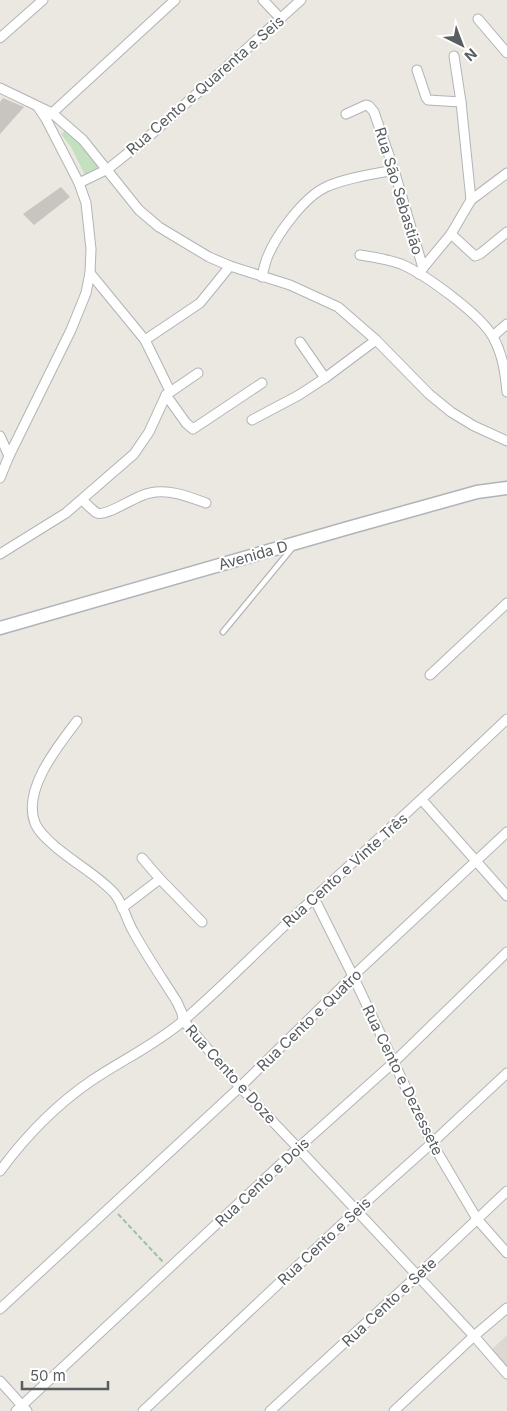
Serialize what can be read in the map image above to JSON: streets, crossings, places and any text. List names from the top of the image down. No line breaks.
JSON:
{"streets":{"main road":["Avenida D"],"street":["Rua Cento e Quarenta e Seis","Rua São Sebastião","Rua Cento e Vinte Três","Rua Cento e Quatro","Rua Cento e Doze","Rua Cento e Dezessete","Rua Cento e Dois","Rua Cento e Seis","Rua Cento e Sete"]},"crossings":[["Rua Cento e Vinte Três","Rua Cento e Doze"],["Rua Cento e Vinte Três","Rua Cento e Dezessete"],["Rua Cento e Quatro","Rua Cento e Doze"],["Rua Cento e Quatro","Rua Cento e Dezessete"],["Rua Cento e Doze","Rua Cento e Dois"],["Rua Cento e Doze","Rua Cento e Seis"],["Rua Cento e Doze","Rua Cento e Sete"],["Rua Cento e Dezessete","Rua Cento e Dois"],["Rua Cento e Dezessete","Rua Cento e Seis"],["Rua Cento e Dezessete","Rua Cento e Sete"]],"scale_bar":"50 m","north":"bottom right"}
